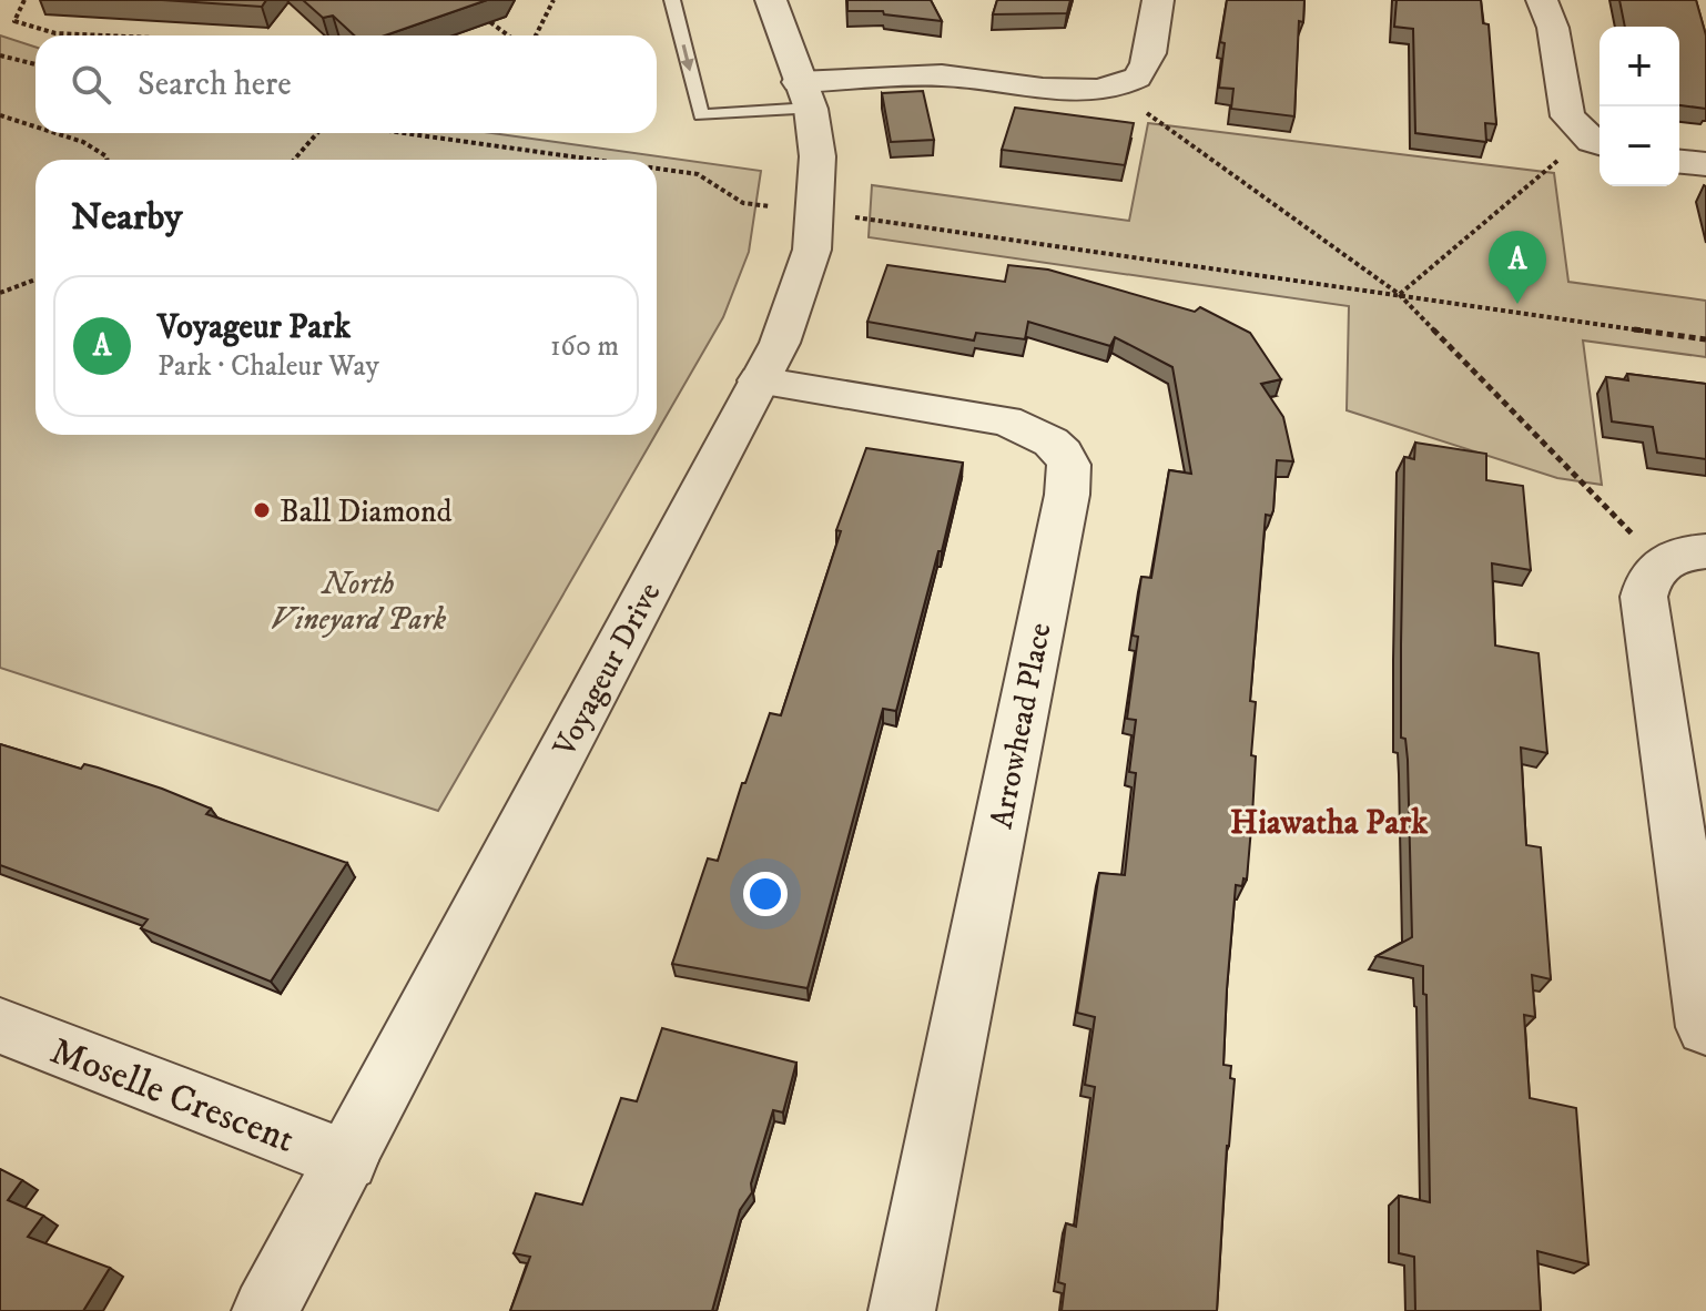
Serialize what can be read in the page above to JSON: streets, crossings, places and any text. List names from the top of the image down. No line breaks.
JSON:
{"streets":{"street":["Voyageur Drive","Arrowhead Place","Moselle Crescent"]},"crossings":[["Voyageur Drive","Arrowhead Place"],["Voyageur Drive","Moselle Crescent"]],"districts":["Hiawatha Park"],"parks":["North Vineyard Park"],"places":["Ball Diamond"],"page":{"map_buttons":["+","−"],"search":"Search here","heading":"Nearby","pins":"A","list":[{"mark":"A","name":"Voyageur Park","note":"Park · Chaleur Way","value":"160 m"}]}}
